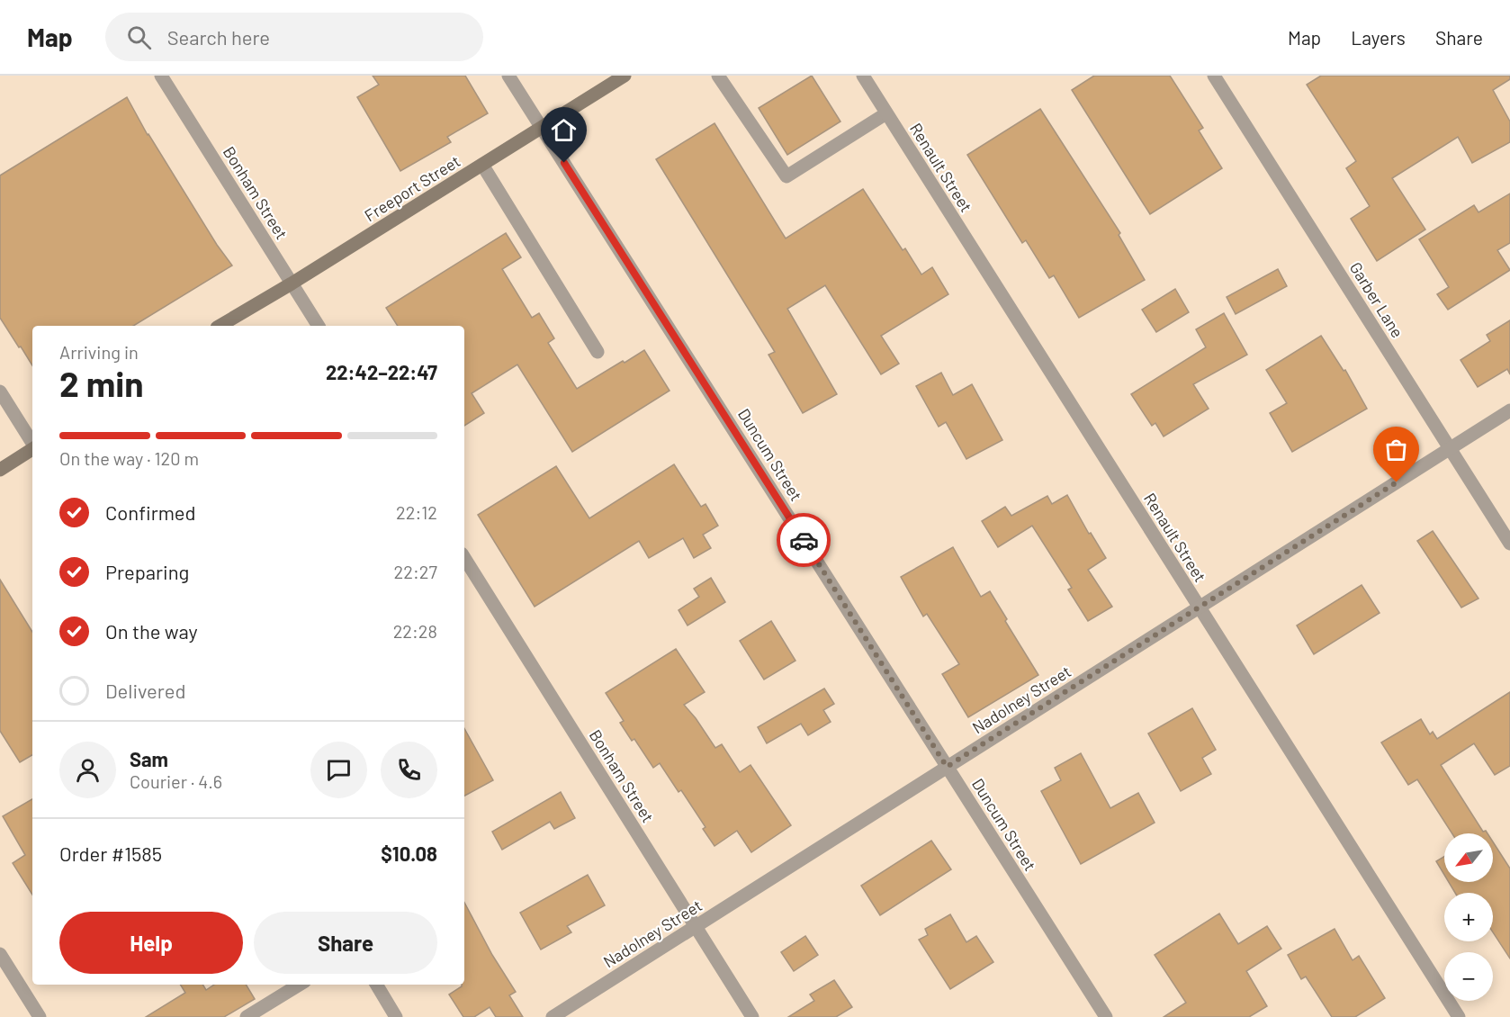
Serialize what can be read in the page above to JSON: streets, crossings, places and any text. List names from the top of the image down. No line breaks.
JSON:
{"streets":{"main road":["Freeport Street"],"street":["Renault Street","Bonham Street","Garber Lane","Duncum Street","Nadolney Street"]},"crossings":[["Renault Street","Nadolney Street"],["Freeport Street","Bonham Street"],["Freeport Street","Duncum Street"],["Bonham Street","Nadolney Street"],["Garber Lane","Nadolney Street"],["Duncum Street","Nadolney Street"]],"north":"bottom left","page":{"header":"Map","search":"Search here","nav":["Map","Layers","Share"],"heading":["2 min","Arriving in","22:42–22:47"],"panel":["Sam","Courier · 4.6","Order #1585","$10.08"],"bar":"On the way · 120 m","list":[["Confirmed","22:12"],["Preparing","22:27"],["On the way","22:28"],"Delivered"],"map_buttons":["+","−"],"buttons":["Help","Share"]}}
